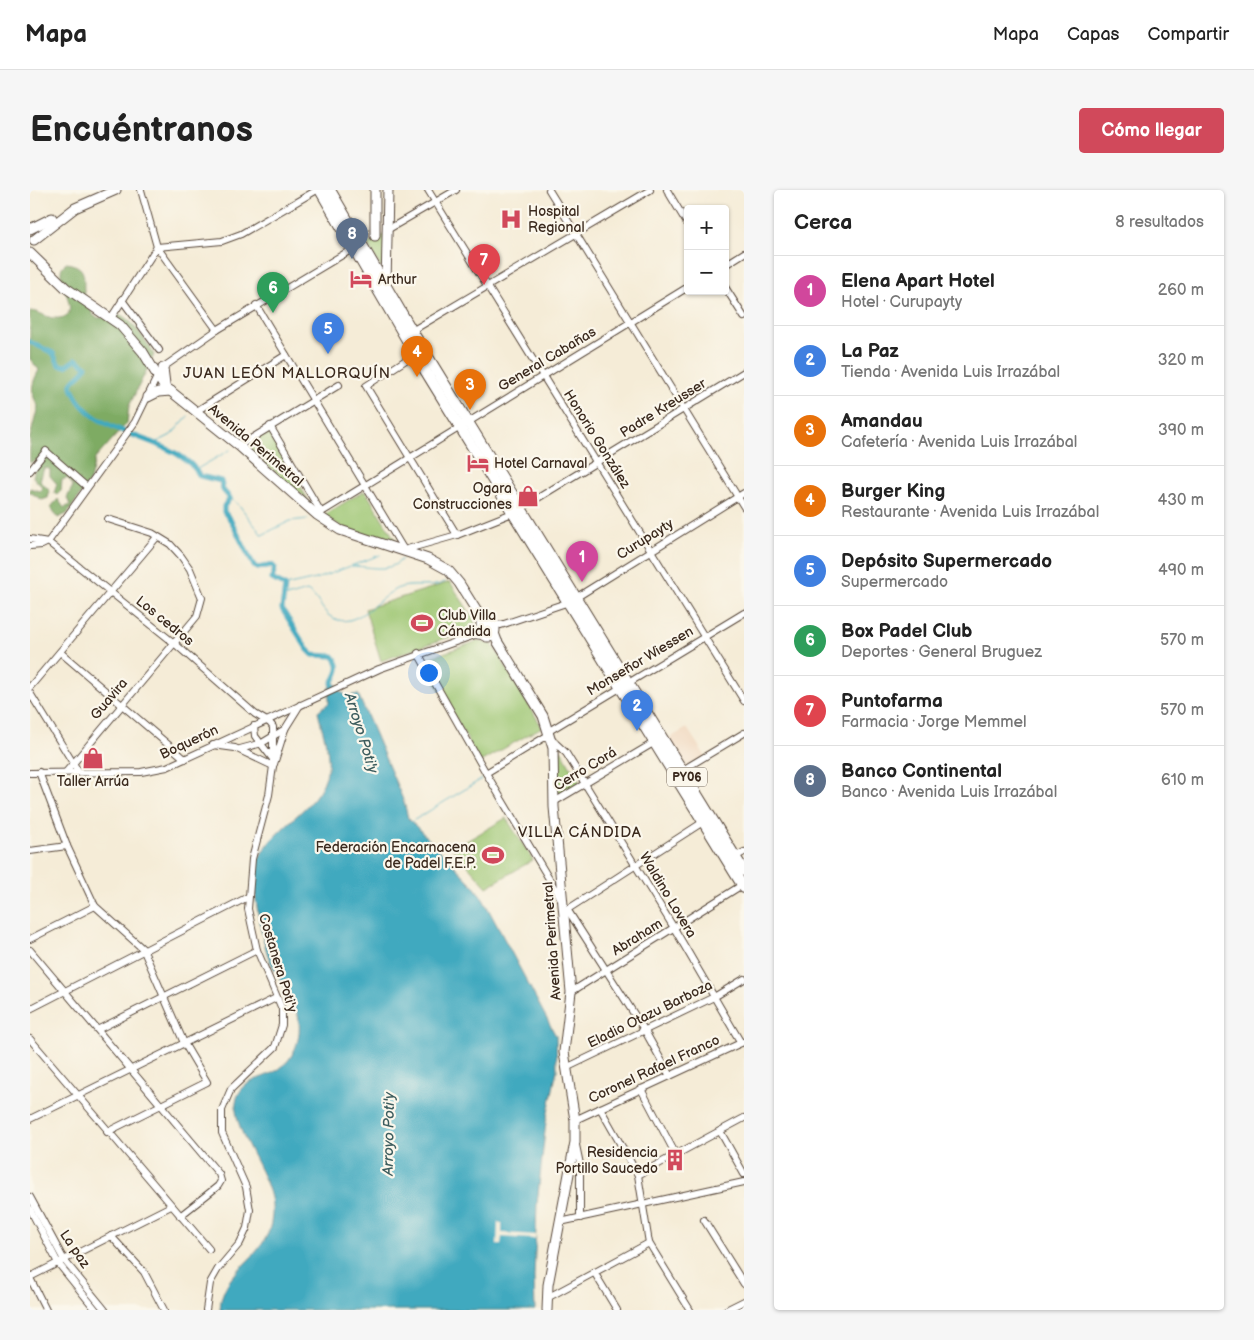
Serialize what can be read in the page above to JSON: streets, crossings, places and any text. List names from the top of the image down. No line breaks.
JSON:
{"streets":{"highway":["PY06"],"main road":["Avenida Perimetral"],"street":["General Cabañas","Padre Kreusser","Honorio González","Curupayty","Los cedros","Monseñor Wiessen","Guavira","Boquerón","Cerro Corá","Waldino Lovera","Abraham","Costanera Poti'y","Eladio Otazu Barboza","Coronel Rafael Franco","La paz"]},"crossings":[["General Cabañas","Honorio González"],["General Cabañas","Avenida Perimetral"],["General Cabañas","PY06"],["Padre Kreusser","Honorio González"],["Padre Kreusser","Avenida Perimetral"],["Padre Kreusser","PY06"],["Honorio González","Curupayty"],["Honorio González","Monseñor Wiessen"],["Avenida Perimetral","Curupayty"],["Avenida Perimetral","Monseñor Wiessen"],["Avenida Perimetral","Cerro Corá"],["Avenida Perimetral","Waldino Lovera"],["Avenida Perimetral","Abraham"],["Avenida Perimetral","Eladio Otazu Barboza"],["Avenida Perimetral","Coronel Rafael Franco"],["Curupayty","Boquerón"],["Curupayty","PY06"],["Los cedros","Guavira"],["Los cedros","Boquerón"],["Monseñor Wiessen","PY06"],["Monseñor Wiessen","Waldino Lovera"],["Guavira","Boquerón"],["Cerro Corá","PY06"],["Cerro Corá","Waldino Lovera"],["PY06","Abraham"],["Waldino Lovera","Abraham"],["Waldino Lovera","Eladio Otazu Barboza"],["Waldino Lovera","Coronel Rafael Franco"]],"districts":["JUAN LEÓN MALLORQUÍN","VILLA CÁNDIDA"],"water":["Arroyo Poti'y"],"places":{"hospital":["Hospital Regional"],"hotel":["Arthur","Hotel Carnaval"],"shop":["Ogara Construcciones","Taller Arrúa"],"sports":["Club Villa Cándida","Federación Encarnacena de Padel F.E.P."],"building":["Residencia Portillo Saucedo"]},"page":{"header":"Mapa","nav":["Mapa","Capas","Compartir"],"buttons":"Cómo llegar","title":"Encuéntranos","heading":["Cerca","8 resultados"],"map_buttons":["+","−"],"pins":["8","7","6","5","4","3","1","2"],"list":[{"mark":"1","name":"Elena Apart Hotel","note":"Hotel · Curupayty","value":"260 m"},{"mark":"2","name":"La Paz","note":"Tienda · Avenida Luis Irrazábal","value":"320 m"},{"mark":"3","name":"Amandau","note":"Cafetería · Avenida Luis Irrazábal","value":"390 m"},{"mark":"4","name":"Burger King","note":"Restaurante · Avenida Luis Irrazábal","value":"430 m"},{"mark":"5","name":"Depósito Supermercado","note":"Supermercado","value":"490 m"},{"mark":"6","name":"Box Padel Club","note":"Deportes · General Bruguez","value":"570 m"},{"mark":"7","name":"Puntofarma","note":"Farmacia · Jorge Memmel","value":"570 m"},{"mark":"8","name":"Banco Continental","note":"Banco · Avenida Luis Irrazábal","value":"610 m"}]}}
